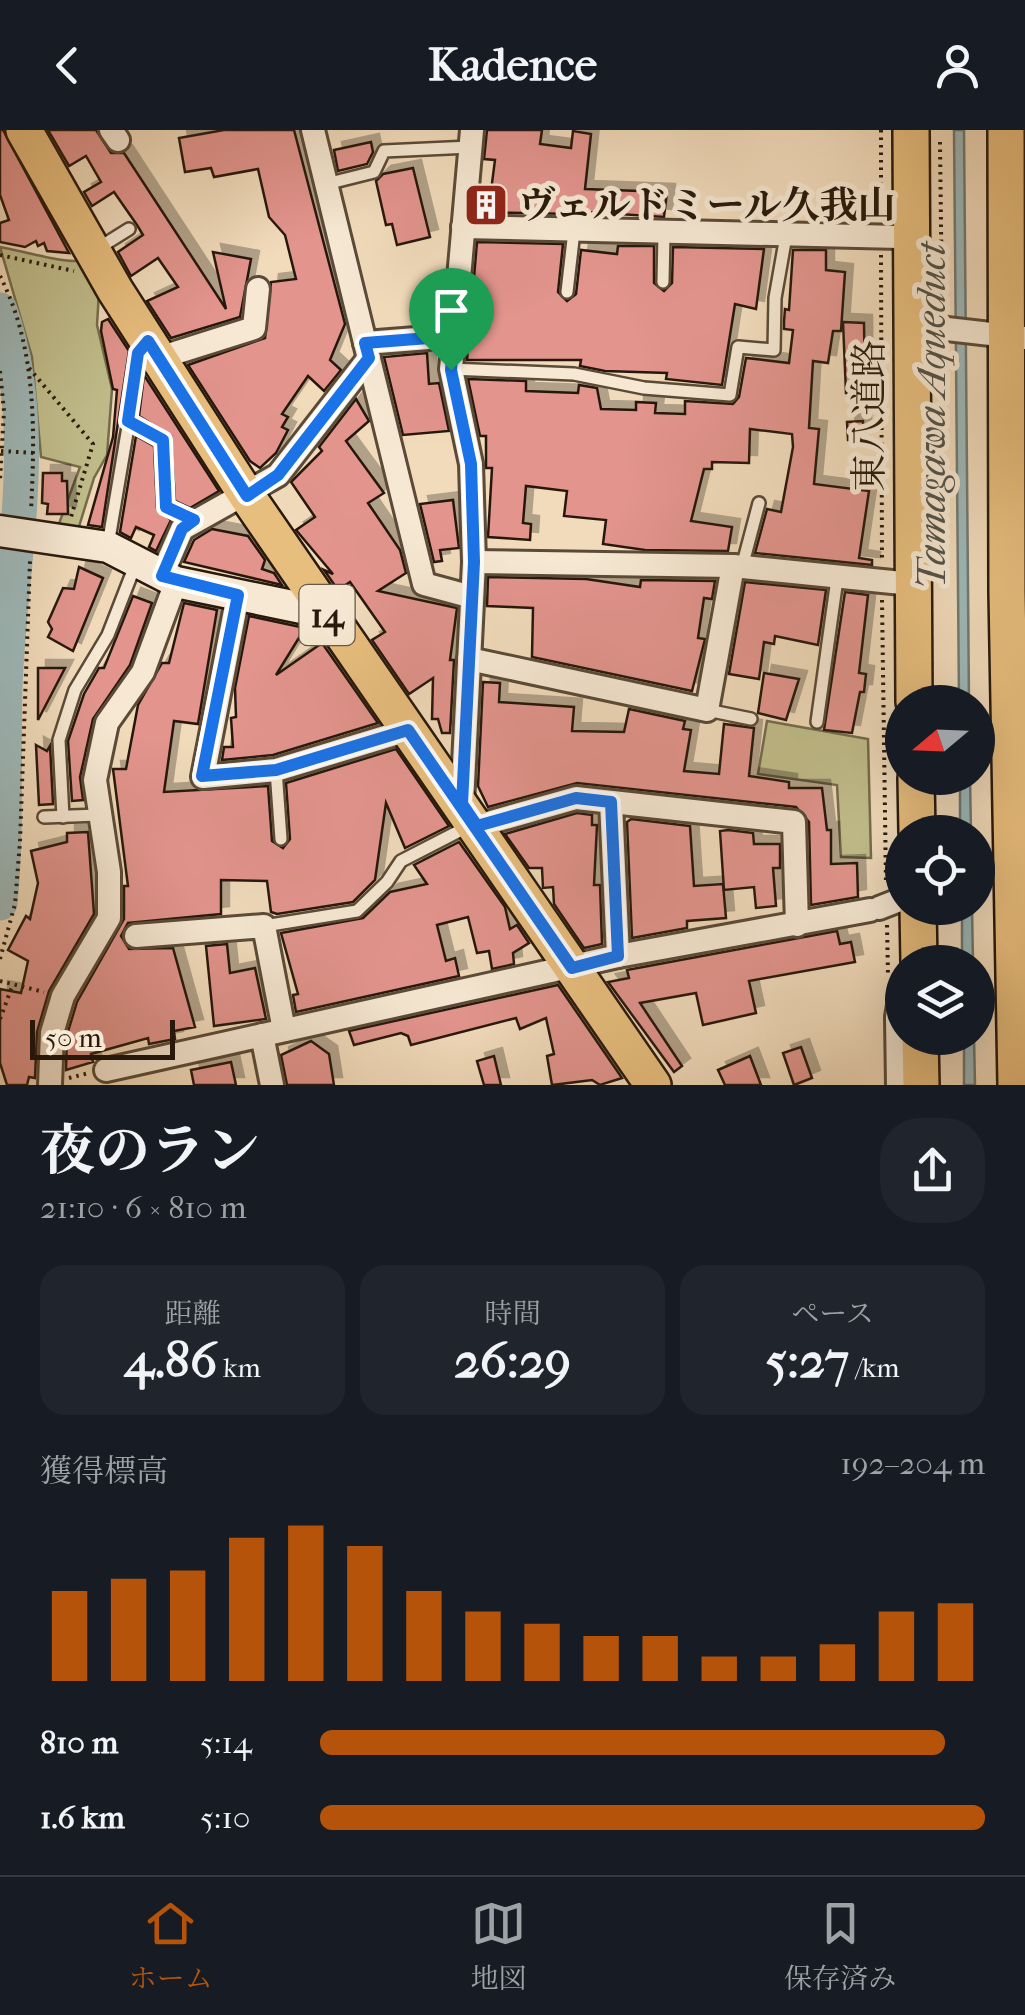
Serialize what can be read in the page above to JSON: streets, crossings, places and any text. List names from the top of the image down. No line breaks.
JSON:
{"streets":{"main road":["東八道路","14"]},"water":["Tamagawa Aqueduct"],"places":{"building":["ヴェルドミール久我山"]},"scale_bar":"50 m","north":"left","page":{"header":"Kadence","scale":"50 m","heading":["夜のラン","21:10 · 6 × 810 m"],"stats":[["距離","4.86 km"],["時間","26:29"],["ペース","5:27 /km"]],"chart":["獲得標高","192–204 m"],"list":[{"name":"810 m","note":"5:14"},{"name":"1.6 km","note":"5:10"}],"tabs":["ホーム","地図","保存済み"]}}
